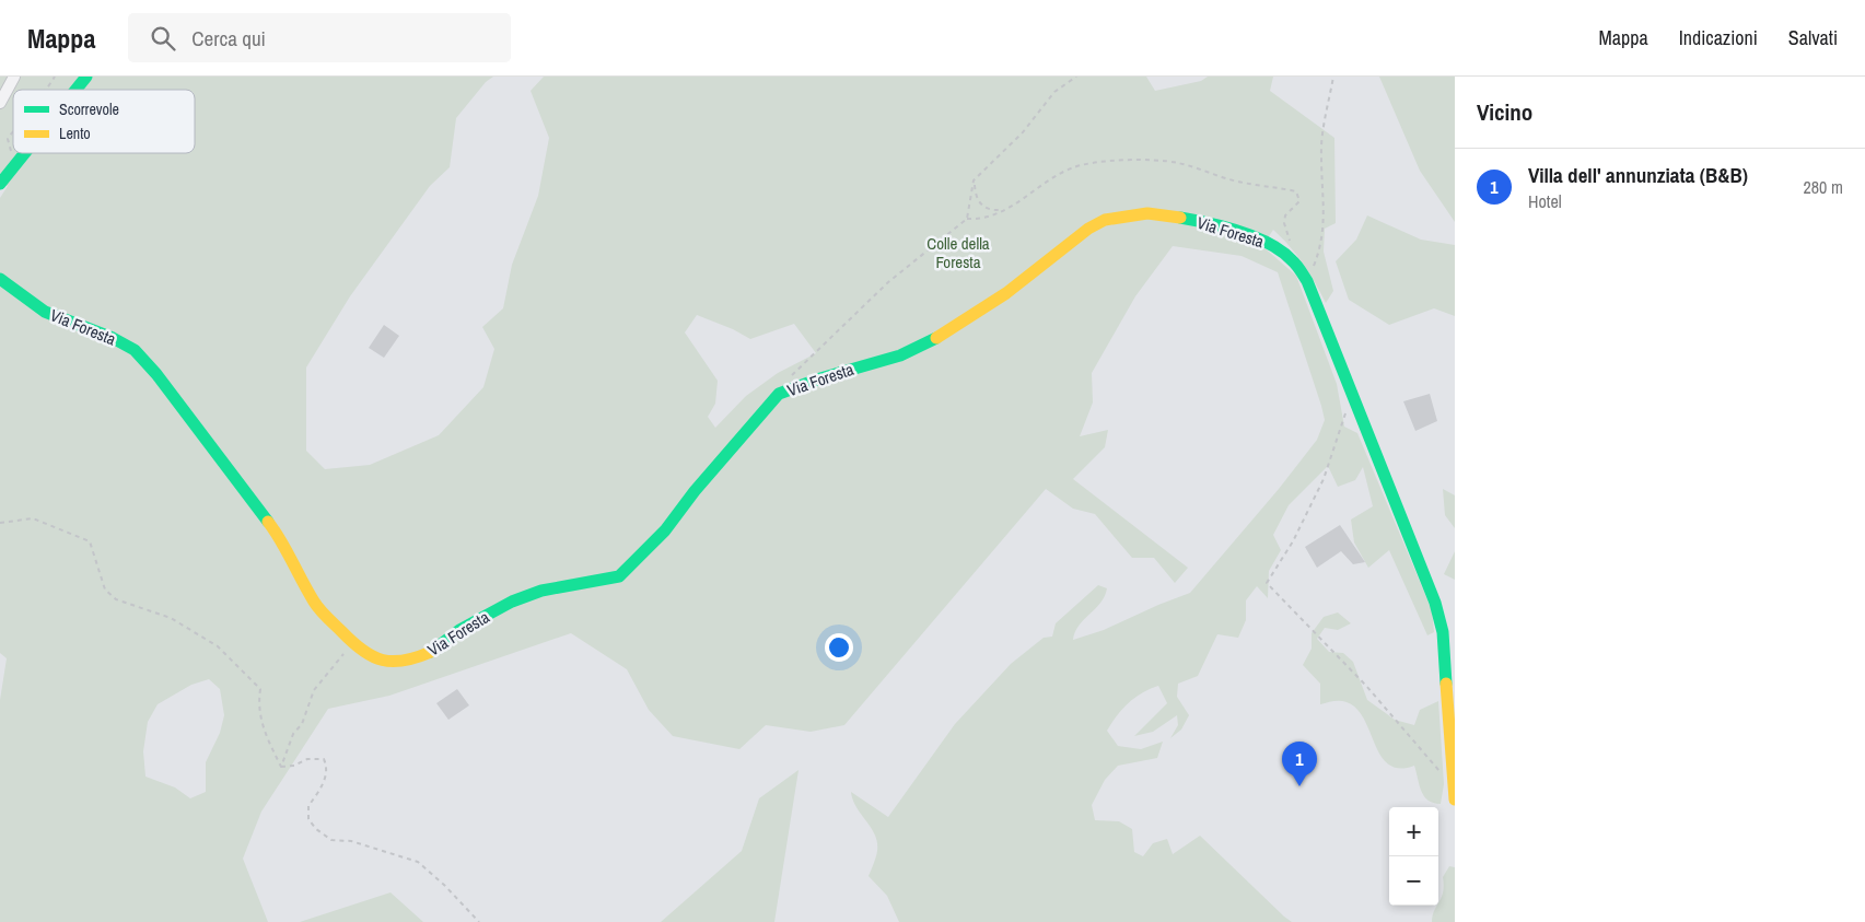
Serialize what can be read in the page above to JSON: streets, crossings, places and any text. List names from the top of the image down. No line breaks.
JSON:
{"streets":{"main road":["Via Foresta"]},"parks":["Colle della Foresta"],"legend":["Scorrevole","Lento"],"page":{"header":"Mappa","search":"Cerca qui","nav":["Mappa","Indicazioni","Salvati"],"heading":"Vicino","list":[{"mark":"1","name":"Villa dell' annunziata (B&B)","note":"Hotel","value":"280 m"}],"pins":"1","map_buttons":["+","−"]}}
